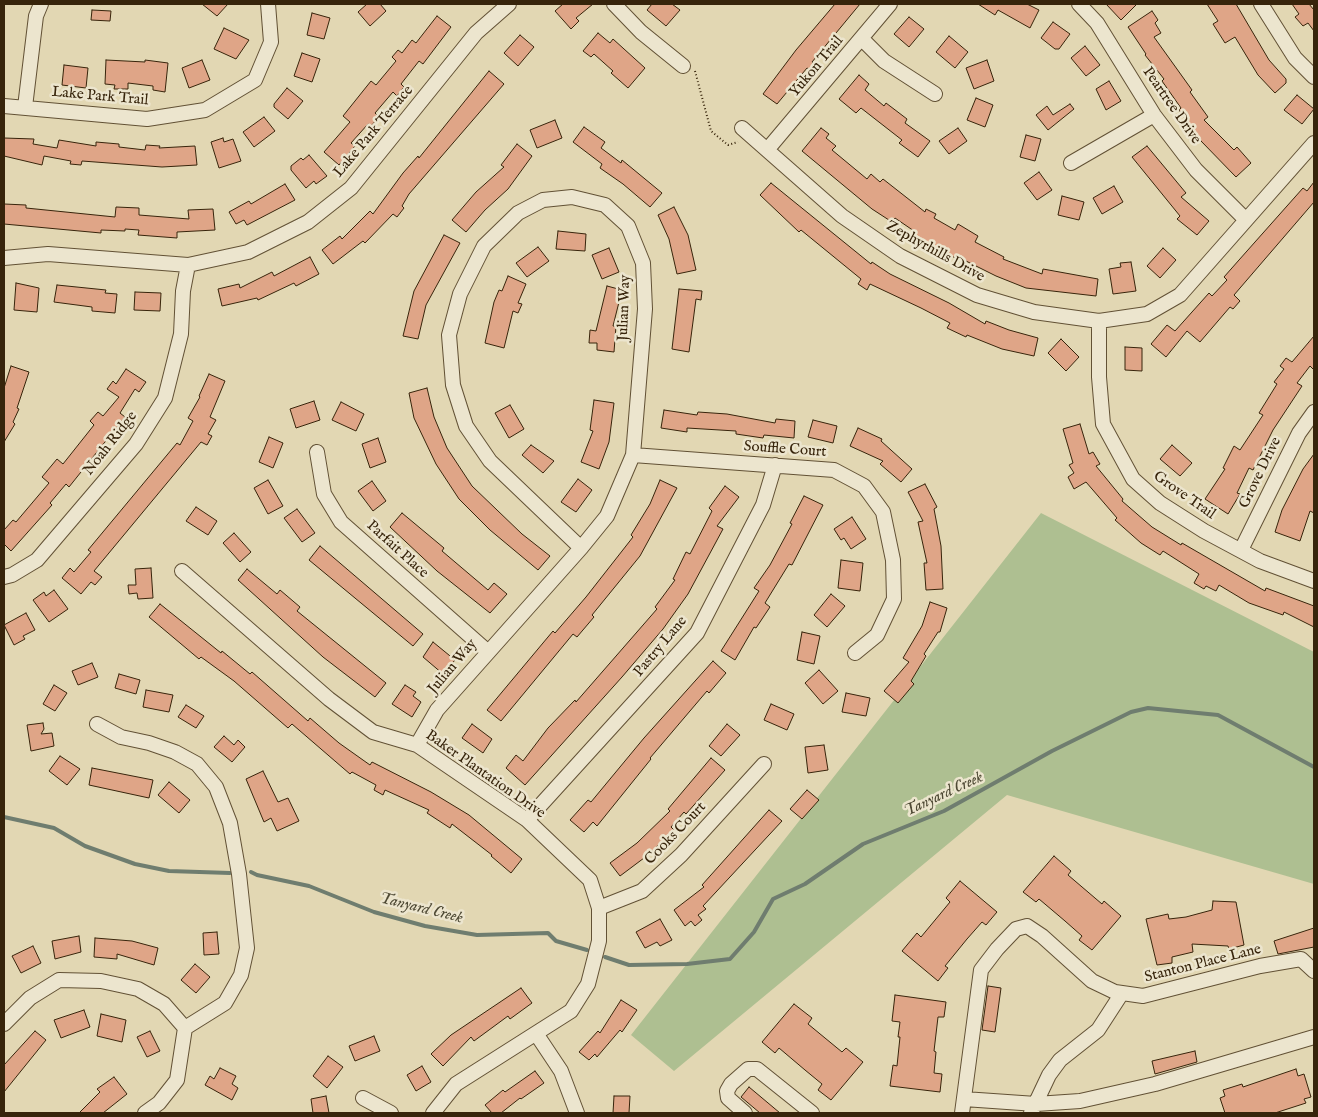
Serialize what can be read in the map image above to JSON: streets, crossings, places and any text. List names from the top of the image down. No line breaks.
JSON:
{"streets":{"street":["Yukon Trail","Lake Park Trail","Peartree Drive","Lake Park Terrace","Zephyrhills Drive","Julian Way","Noah Ridge","Souffle Court","Grove Drive","Grove Trail","Parfait Place","Pastry Lane","Baker Plantation Drive","Cooks Court","Stanton Place Lane"]},"crossings":[["Yukon Trail","Zephyrhills Drive"],["Peartree Drive","Zephyrhills Drive"],["Lake Park Terrace","Noah Ridge"],["Zephyrhills Drive","Grove Trail"],["Julian Way","Souffle Court"],["Julian Way","Parfait Place"],["Julian Way","Baker Plantation Drive"],["Souffle Court","Pastry Lane"],["Grove Drive","Grove Trail"],["Pastry Lane","Baker Plantation Drive"],["Baker Plantation Drive","Cooks Court"]],"water":["Tanyard Creek"]}
